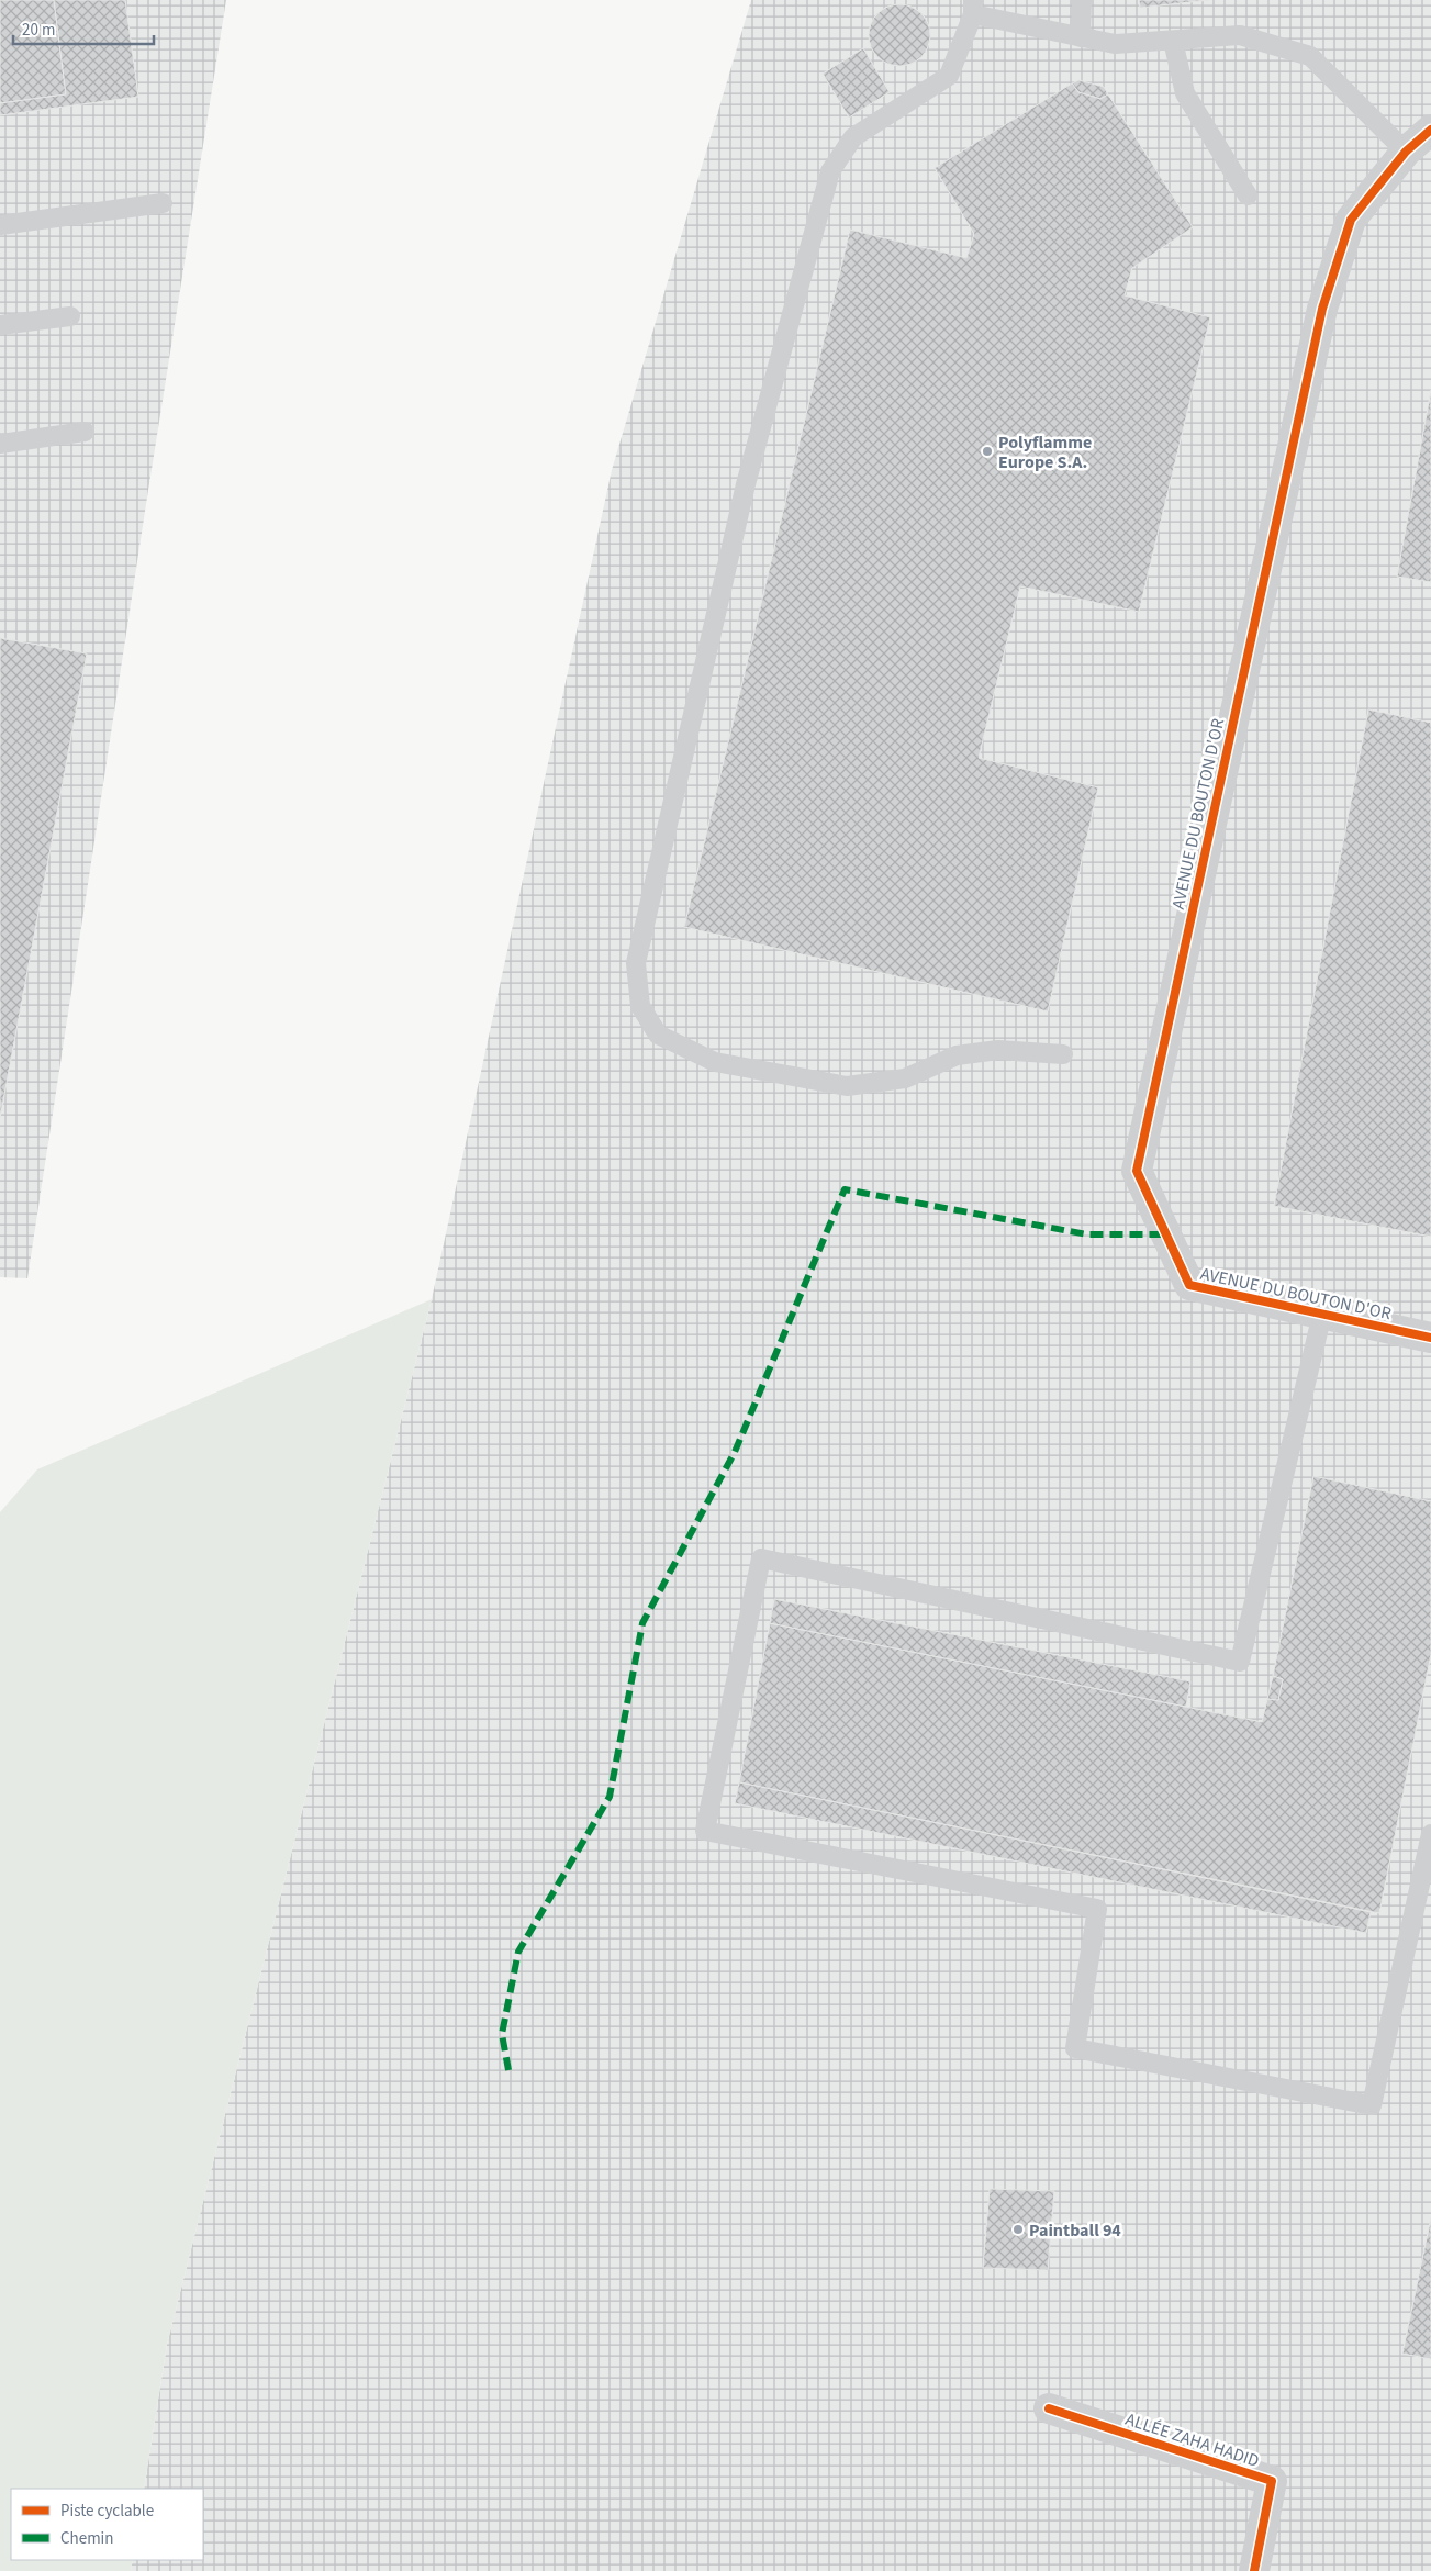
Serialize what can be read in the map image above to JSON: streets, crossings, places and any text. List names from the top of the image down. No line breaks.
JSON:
{"streets":{"street":["AVENUE DU BOUTON D'OR","ALLÉE ZAHA HADID"]},"places":["Polyflamme Europe S.A.","Paintball 94"],"legend":["Piste cyclable","Chemin"],"scale_bar":"20 m"}
